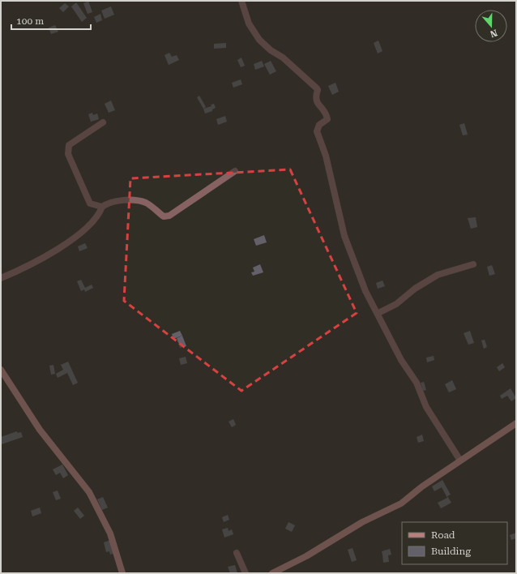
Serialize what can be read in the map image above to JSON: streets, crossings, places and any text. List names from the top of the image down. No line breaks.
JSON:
{"legend":["Road","Building"],"scale_bar":"100 m","north":"bottom"}
